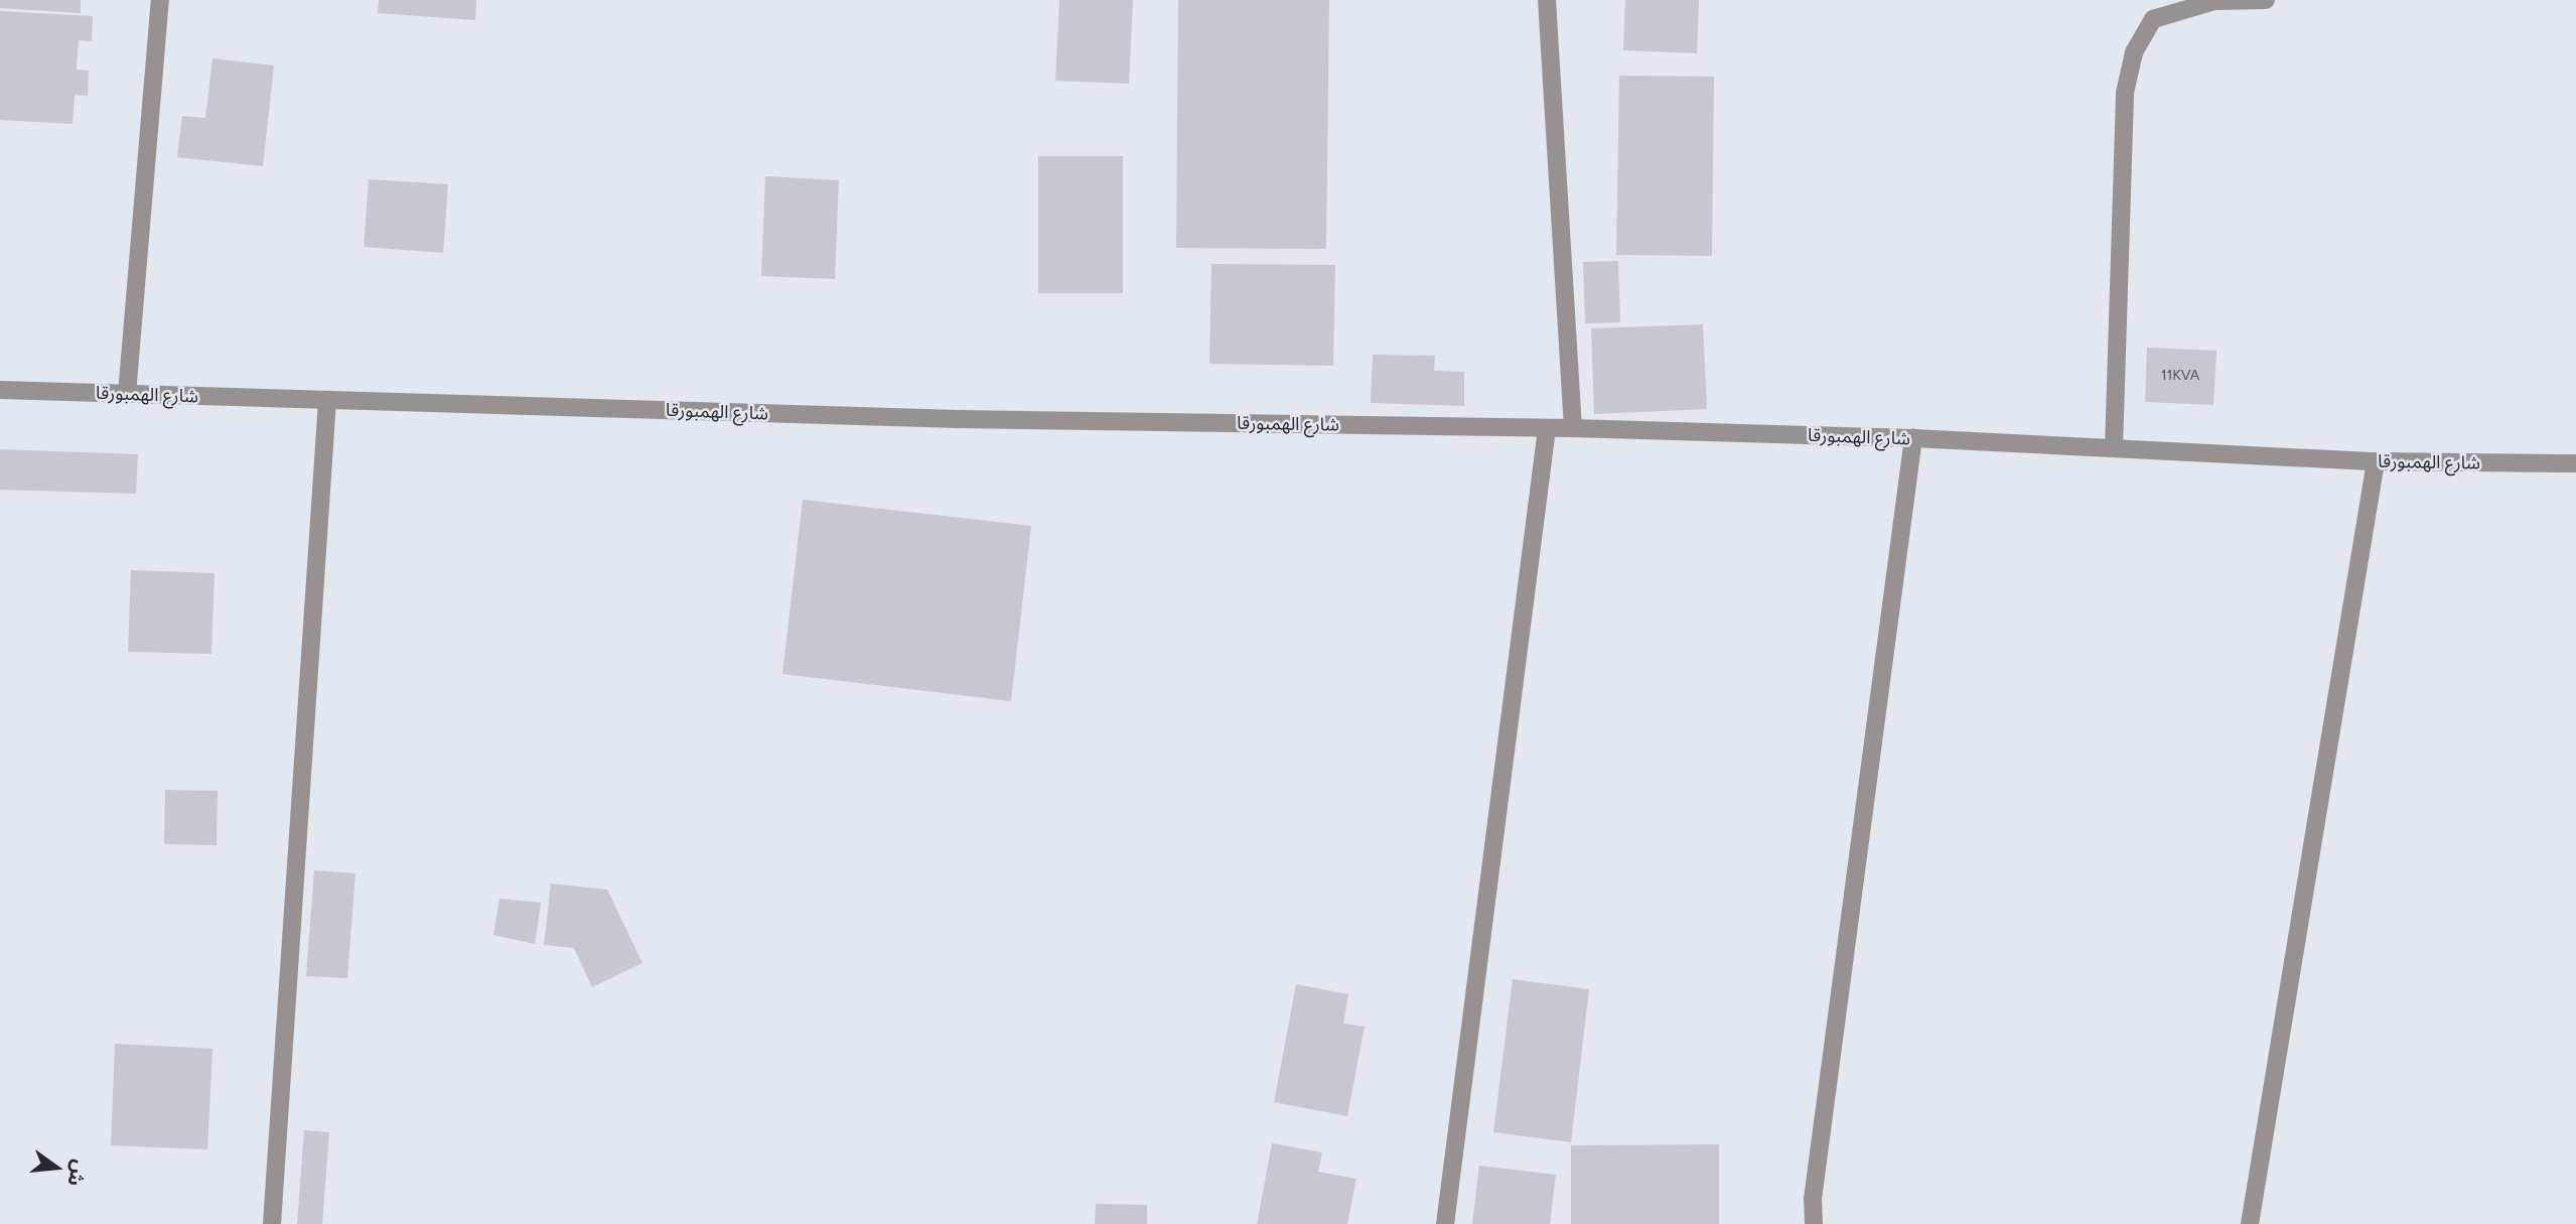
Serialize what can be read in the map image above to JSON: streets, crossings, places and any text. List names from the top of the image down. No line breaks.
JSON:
{"streets":{"street":["شارع الهمبورقا"]},"house_numbers":["11KVA"],"north":"right"}
